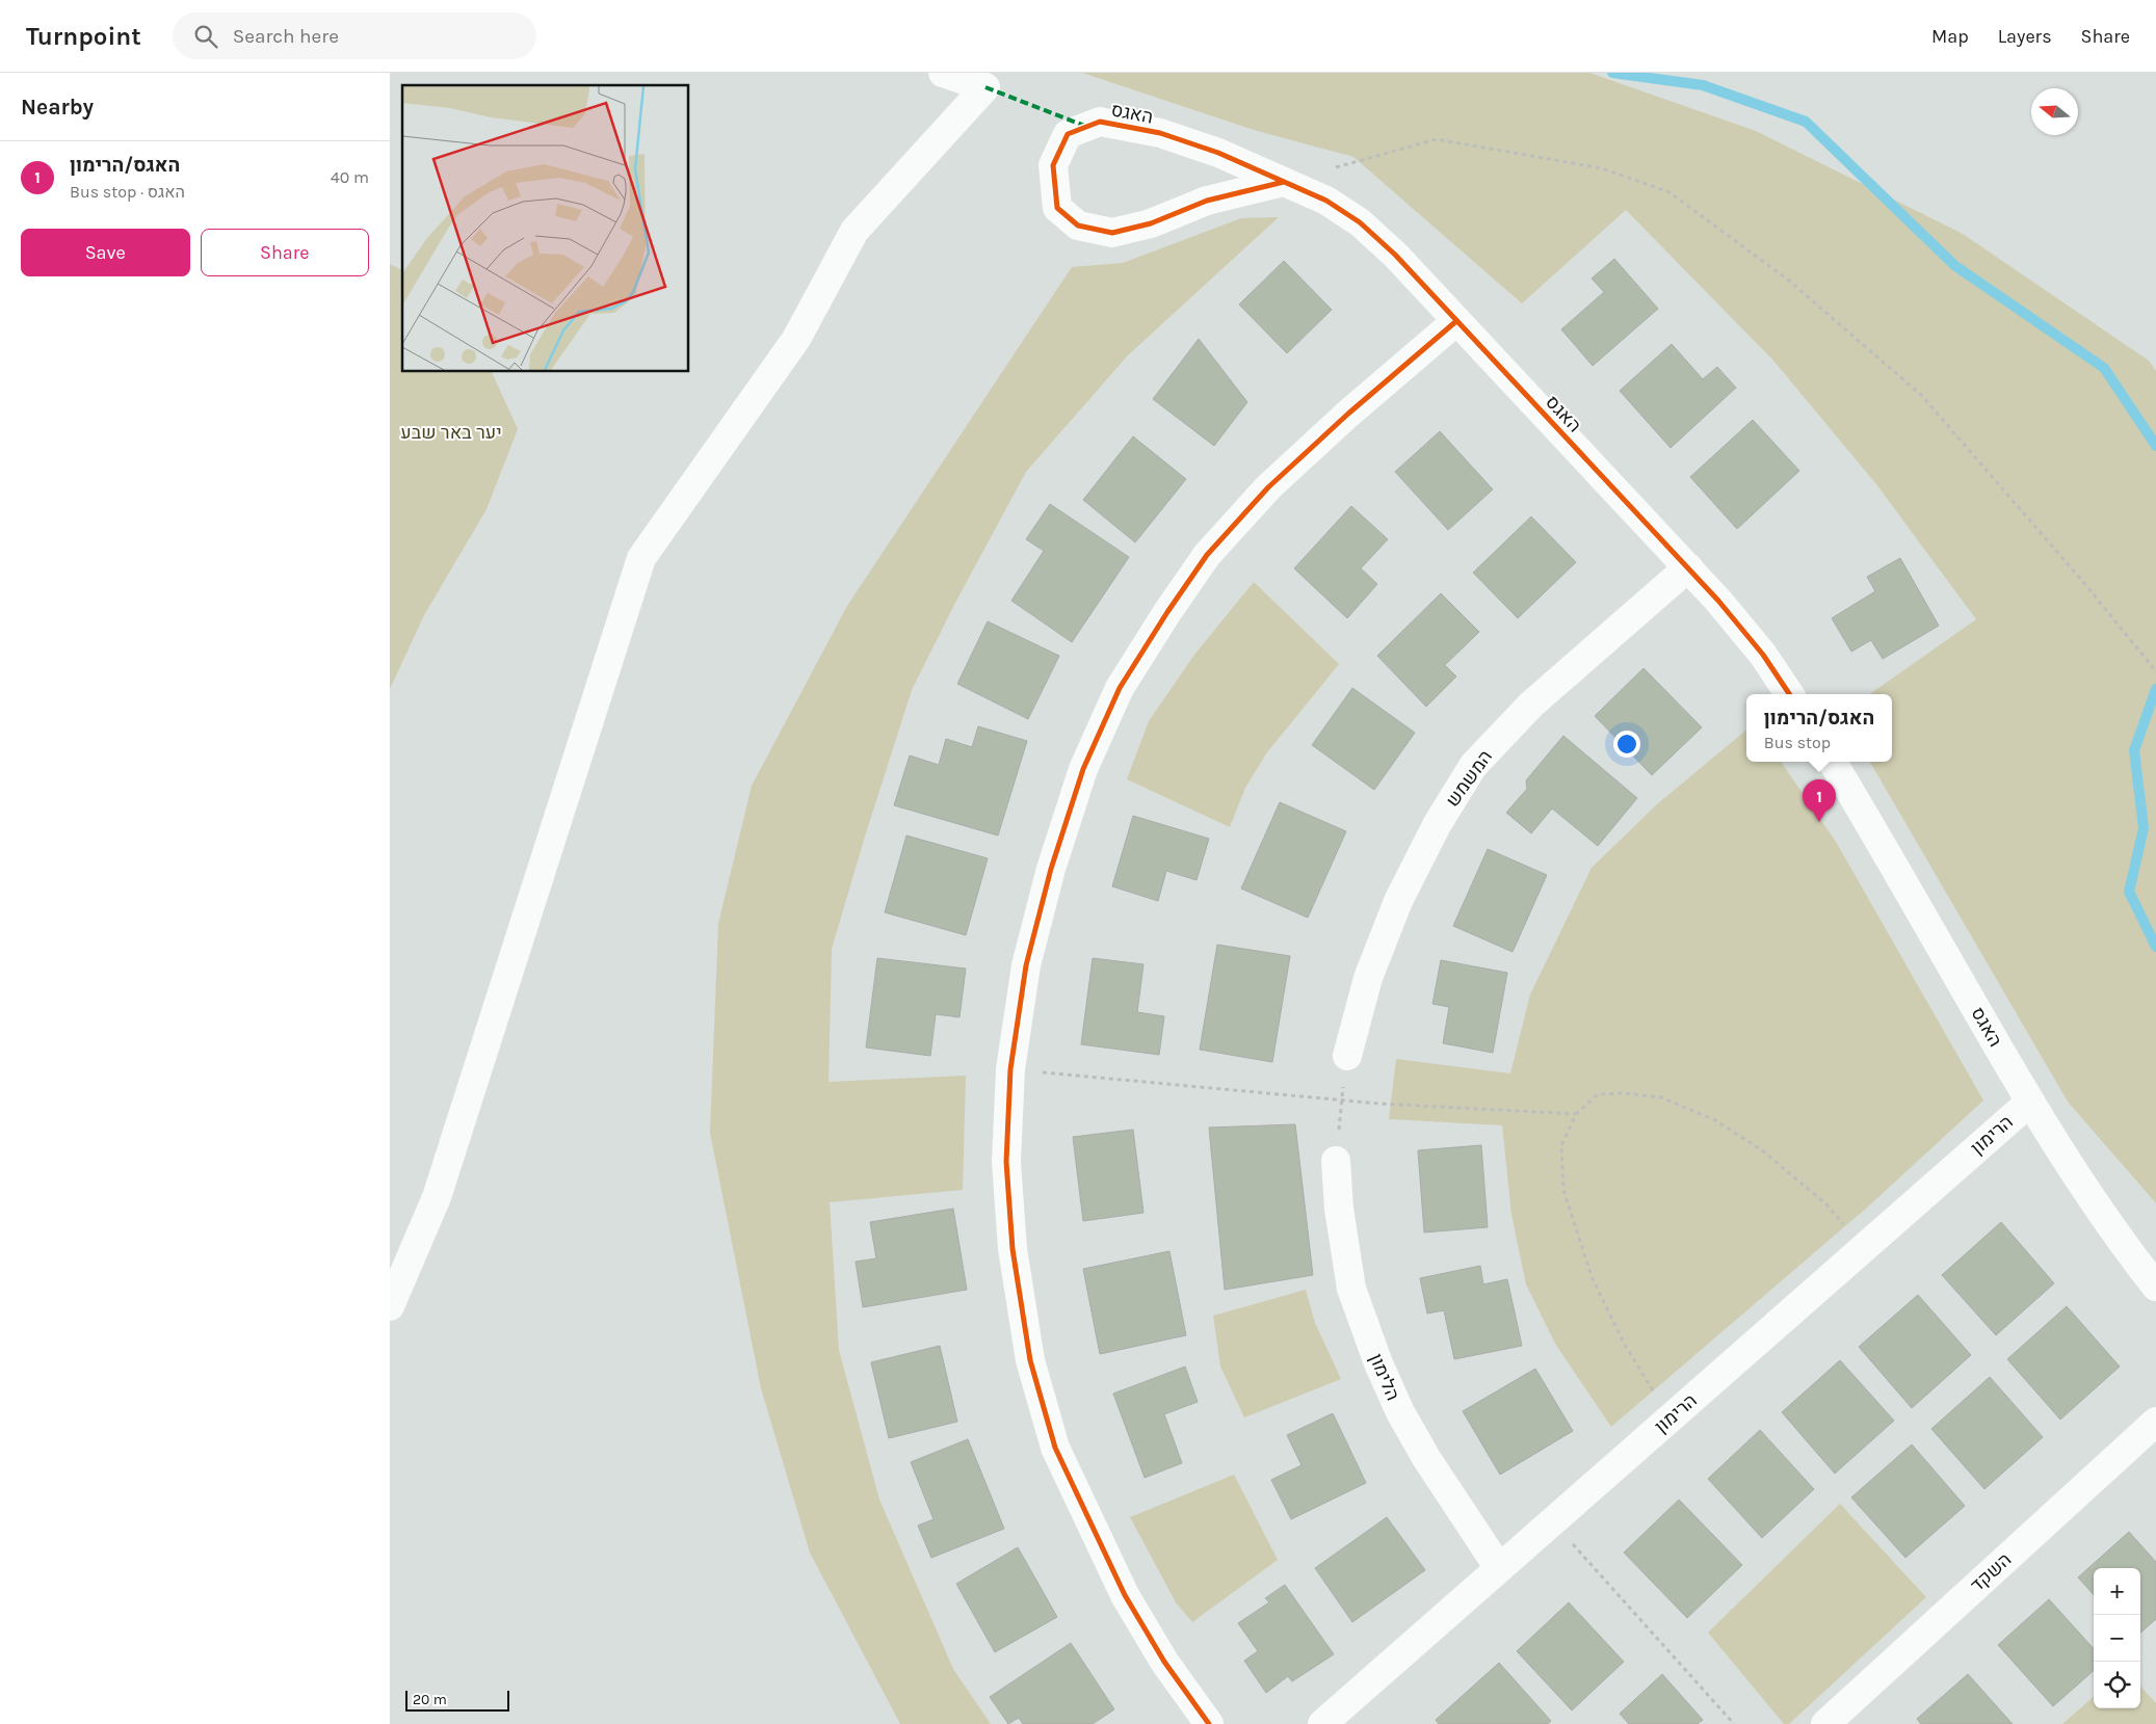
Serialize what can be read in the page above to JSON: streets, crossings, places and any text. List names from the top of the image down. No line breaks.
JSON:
{"streets":{"street":["האגס","המשמש","הרימון","הלימון","השקד"]},"crossings":[["האגס","המשמש"],["האגס","הרימון"],["הרימון","הלימון"]],"parks":["יער באר שבע"],"scale_bar":"20 m","north":"left","page":{"header":"Turnpoint","search":"Search here","nav":["Map","Layers","Share"],"heading":"Nearby","list":[{"mark":"1","name":"האגס/הרימון","note":"Bus stop · האגס","value":"40 m"}],"buttons":["Save","Share"],"popup":["האגס/הרימון","Bus stop"],"pins":"1","map_buttons":["+","−"],"scale":"20 m"}}
